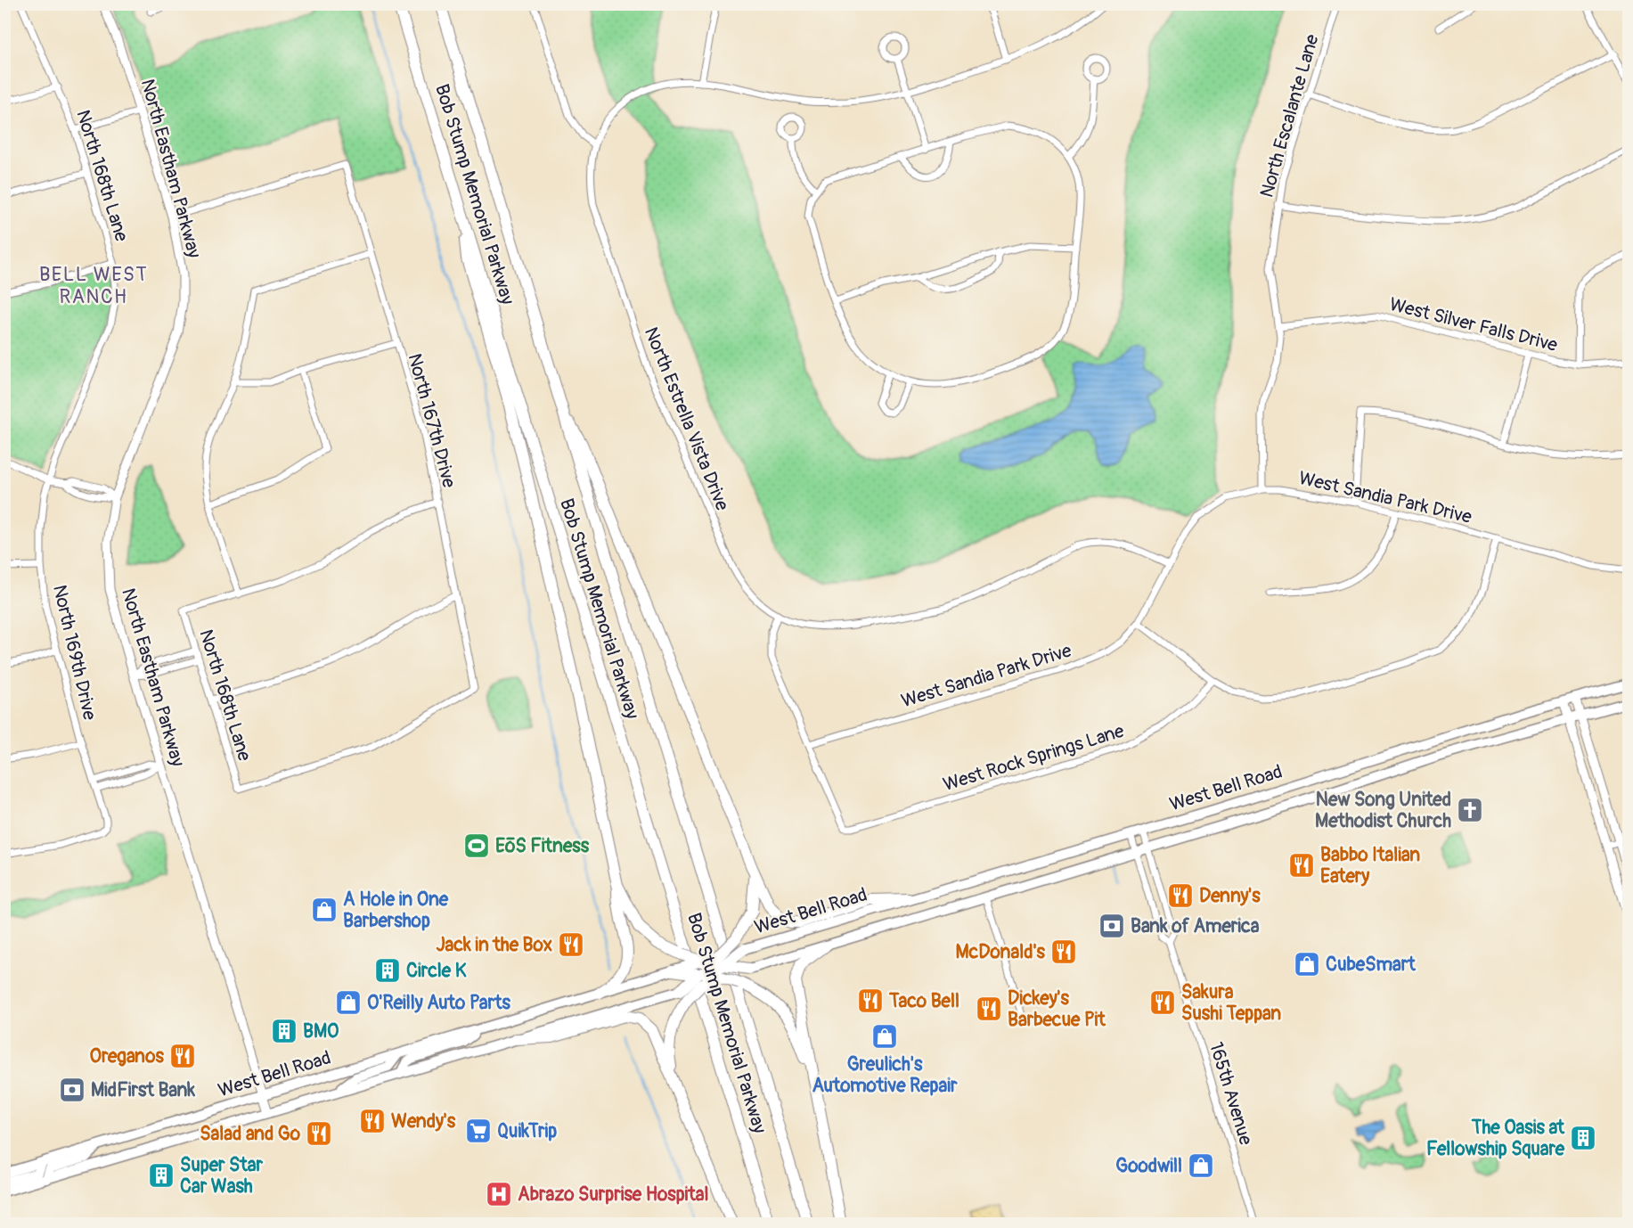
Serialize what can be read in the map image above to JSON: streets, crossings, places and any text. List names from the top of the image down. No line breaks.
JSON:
{"streets":{"highway":["Bob Stump Memorial Parkway"],"main road":["West Bell Road"],"street":["North Escalante Lane","North Eastham Parkway","North 168th Lane","West Silver Falls Drive","North Estrella Vista Drive","North 167th Drive","West Sandia Park Drive","North 169th Drive","West Rock Springs Lane","165th Avenue"]},"crossings":[["North Escalante Lane","West Silver Falls Drive"],["North Escalante Lane","West Sandia Park Drive"],["North Eastham Parkway","North 167th Drive"],["North Eastham Parkway","West Bell Road"],["North 168th Lane","North 167th Drive"],["North 168th Lane","North 169th Drive"],["North Estrella Vista Drive","West Sandia Park Drive"],["West Sandia Park Drive","West Rock Springs Lane"],["West Bell Road","165th Avenue"]],"districts":["BELL WEST RANCH"],"places":{"church":["New Song United Methodist Church"],"sports":["EōS Fitness"],"restaurant":["Babbo Italian Eatery","Denny's","Jack in the Box","McDonald's","Taco Bell","Sakura Sushi Teppan","Dickey's Barbecue Pit","Oreganos","Wendy's","Salad and Go"],"shop":["A Hole in One Barbershop","CubeSmart","O'Reilly Auto Parts","Greulich's Automotive Repair","Goodwill"],"bank":["Bank of America","MidFirst Bank"],"building":["Circle K","BMO","The Oasis at Fellowship Square","Super Star Car Wash"],"supermarket":["QuikTrip"],"hospital":["Abrazo Surprise Hospital"]}}
